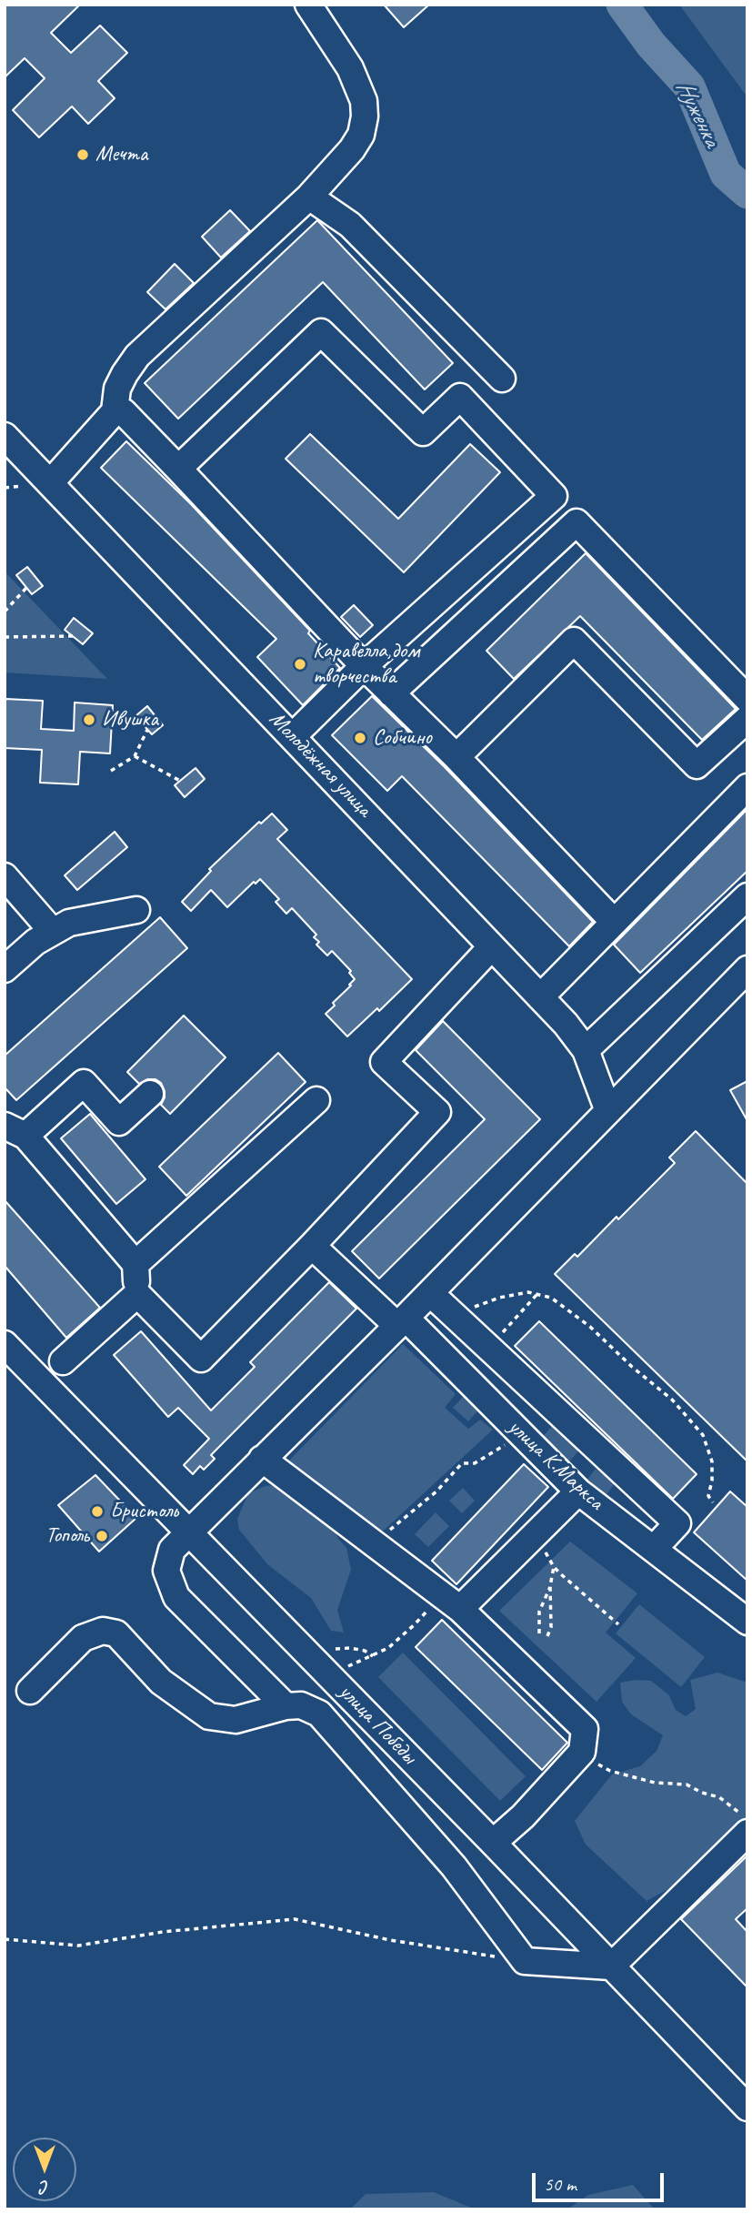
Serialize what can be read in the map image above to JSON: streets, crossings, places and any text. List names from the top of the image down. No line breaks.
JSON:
{"streets":{"street":["Молодёжная улица","улица К.Маркса","улица Победы"]},"water":["Нуженка"],"places":["Мечта","Каравелла,дом творчества","Ивушка","Собчино","Бристоль","Тополь"],"scale_bar":"50 m","north":"bottom"}
